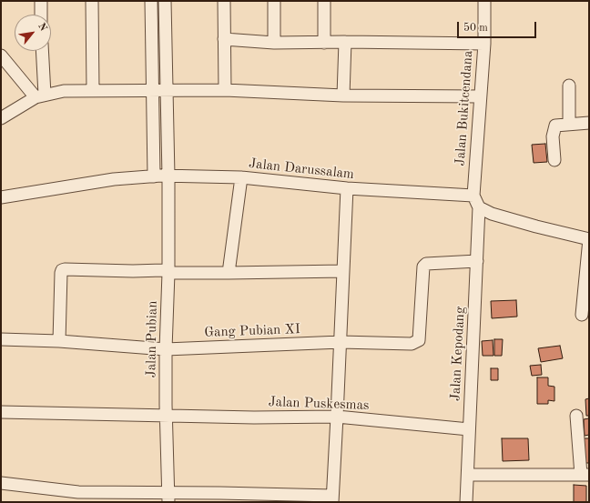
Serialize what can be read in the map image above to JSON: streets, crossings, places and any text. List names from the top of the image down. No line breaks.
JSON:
{"streets":{"street":["Jalan Bukitcendana","Jalan Darussalam","Gang Pubian XI","Jalan Pubian","Jalan Kepodang","Jalan Puskesmas"]},"crossings":[["Jalan Bukitcendana","Jalan Darussalam"],["Jalan Darussalam","Jalan Pubian"],["Gang Pubian XI","Jalan Pubian"],["Gang Pubian XI","Jalan Kepodang"],["Jalan Pubian","Jalan Puskesmas"],["Jalan Kepodang","Jalan Puskesmas"]],"scale_bar":"50 m","north":"top right"}
